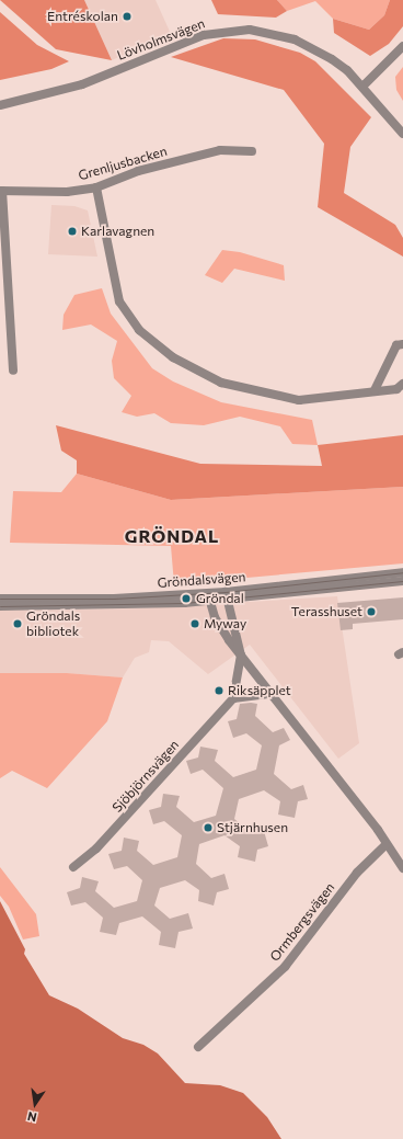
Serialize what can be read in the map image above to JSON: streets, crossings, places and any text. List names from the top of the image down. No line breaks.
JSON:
{"streets":{"street":["Lövholmsvägen","Grenljusbacken","Gröndalsvägen","Sjöbjörnsvägen","Ormbergsvägen"]},"districts":["GRÖNDAL"],"places":["Entréskolan","Karlavagnen","Gröndal","Terasshuset","Gröndals bibliotek","Myway","Riksäpplet","Stjärnhusen"],"north":"bottom"}
